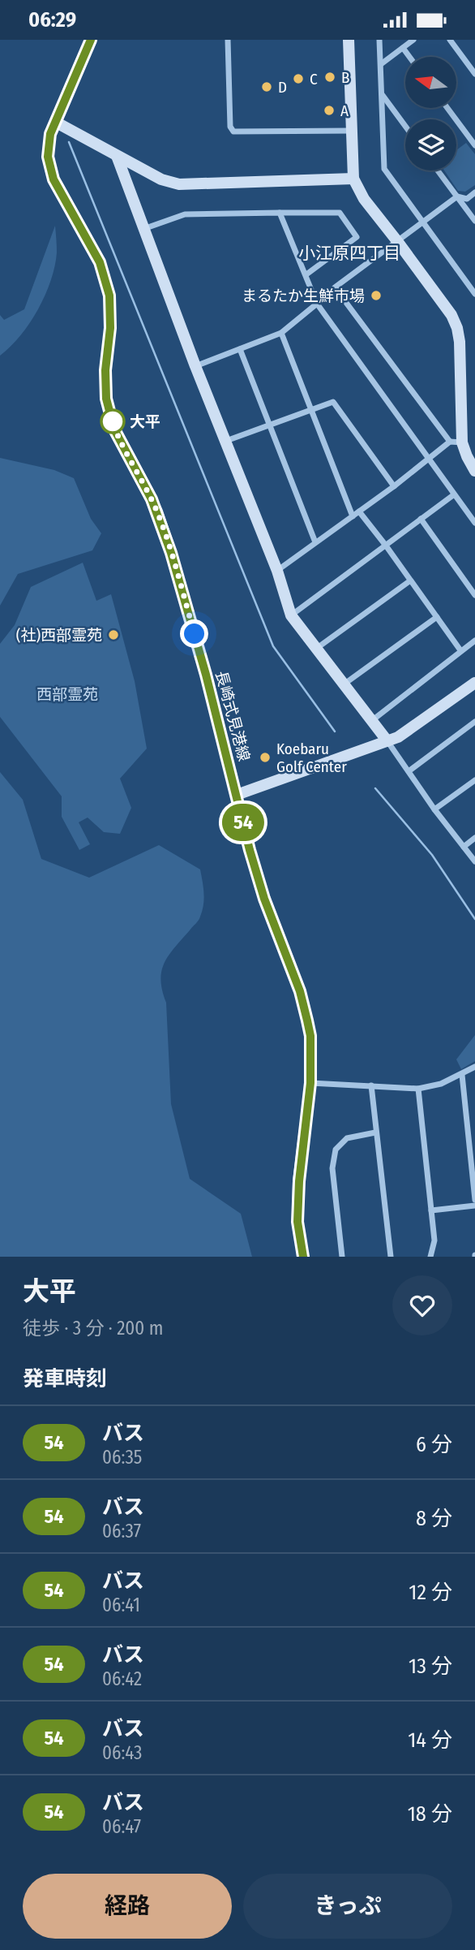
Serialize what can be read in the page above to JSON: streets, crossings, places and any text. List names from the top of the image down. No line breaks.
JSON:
{"streets":{"street":["長崎式見港線"]},"districts":["小江原四丁目"],"parks":["西部霊苑"],"places":["B","C","D","A","まるたか生鮮市場","大平","(社)西部霊苑","Koebaru Golf Center"],"lines":["bus line 54"],"north":"left","page":{"status":"06:29","on_map":"54","heading":[["大平","徒歩 · 3 分 · 200 m"],"発車時刻"],"list":[{"mark":"54","name":"バス","note":"06:35","value":"6 分"},{"mark":"54","name":"バス","note":"06:37","value":"8 分"},{"mark":"54","name":"バス","note":"06:41","value":"12 分"},{"mark":"54","name":"バス","note":"06:42","value":"13 分"},{"mark":"54","name":"バス","note":"06:43","value":"14 分"},{"mark":"54","name":"バス","note":"06:47","value":"18 分"}],"buttons":["経路","きっぷ"]}}
